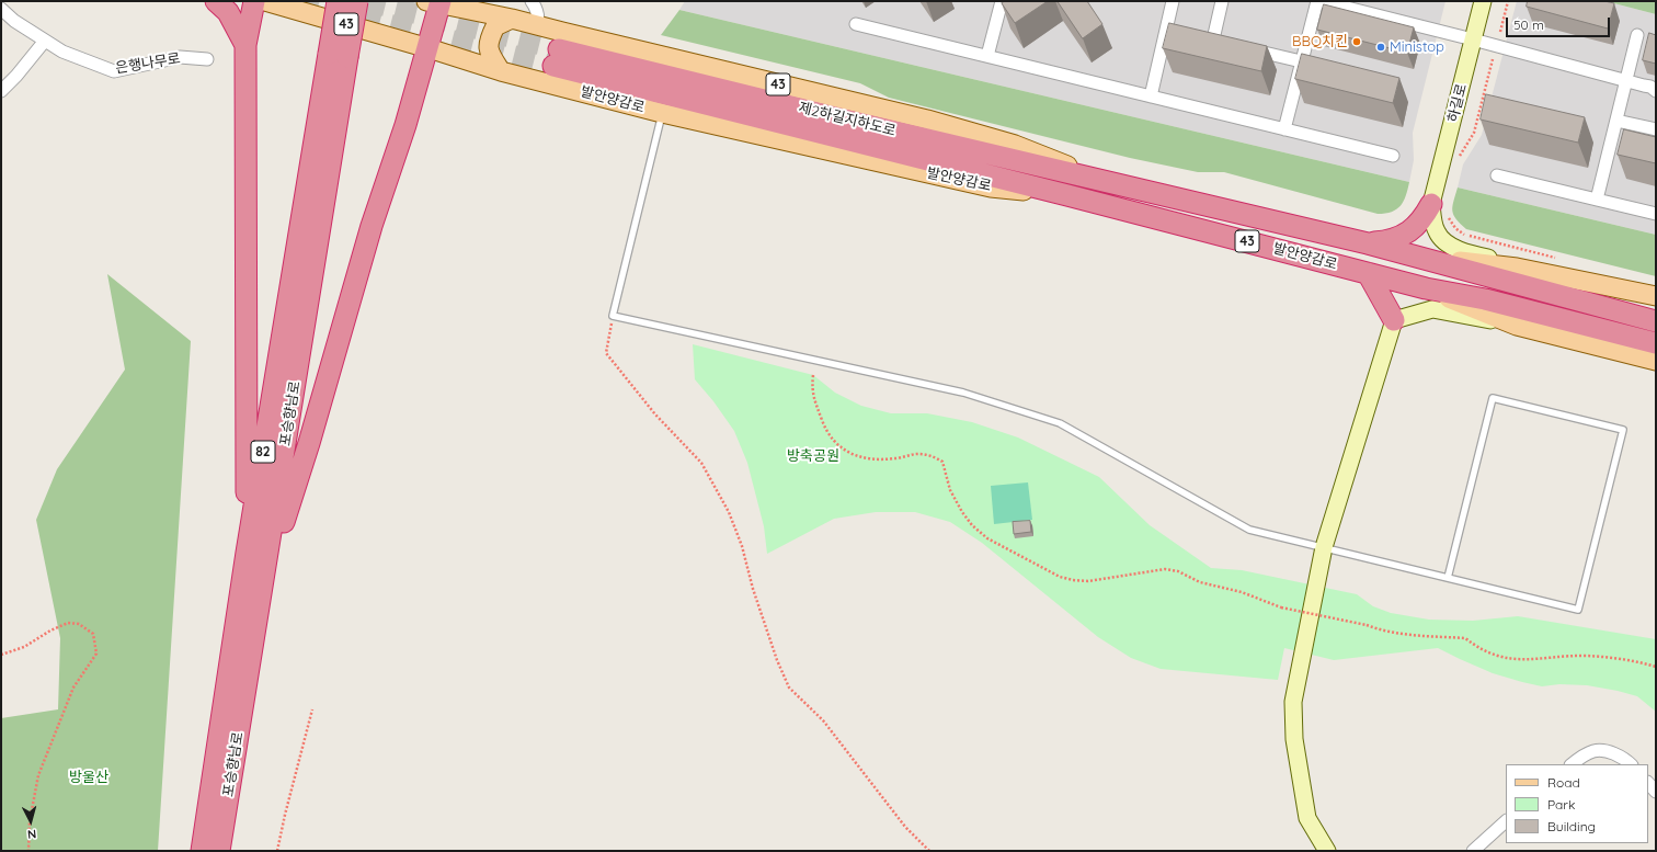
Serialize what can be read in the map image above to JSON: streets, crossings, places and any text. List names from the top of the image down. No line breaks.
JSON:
{"streets":{"highway":["43","발안양감로","제2하길지하도로","포승향남로","82"],"street":["은행나무로","하길로"]},"crossings":[["43","발안양감로"],["발안양감로","제2하길지하도로"]],"parks":["방축공원","방울산"],"places":["BBQ치킨","Ministop"],"legend":["Road","Park","Building"],"scale_bar":"50 m","north":"bottom"}
